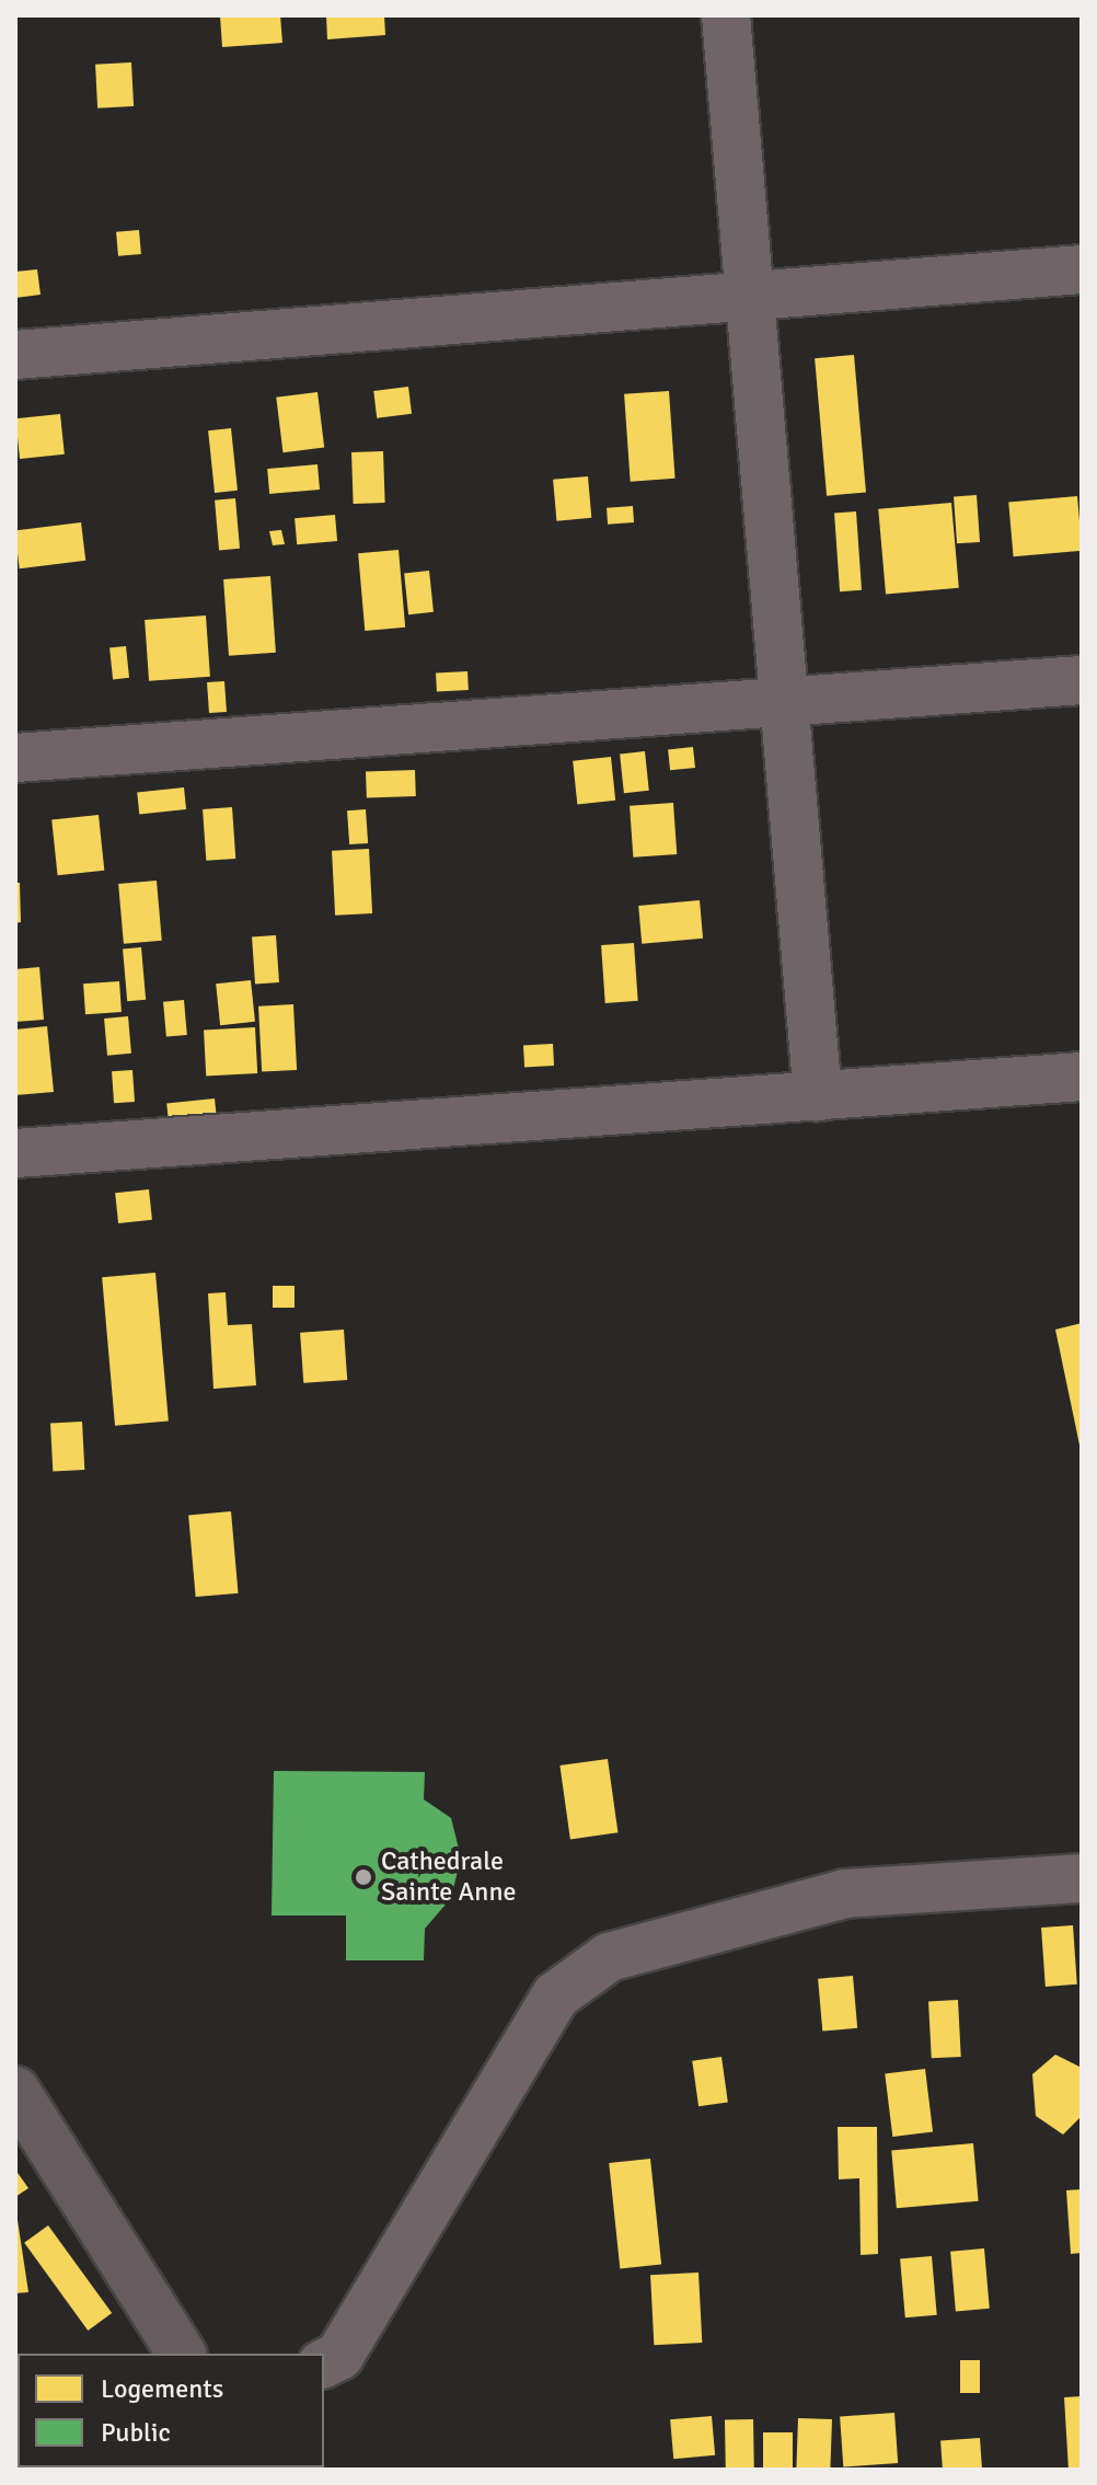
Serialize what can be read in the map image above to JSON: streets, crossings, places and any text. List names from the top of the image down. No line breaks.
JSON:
{"places":["Cathedrale Sainte Anne"],"legend":["Logements","Public"]}
